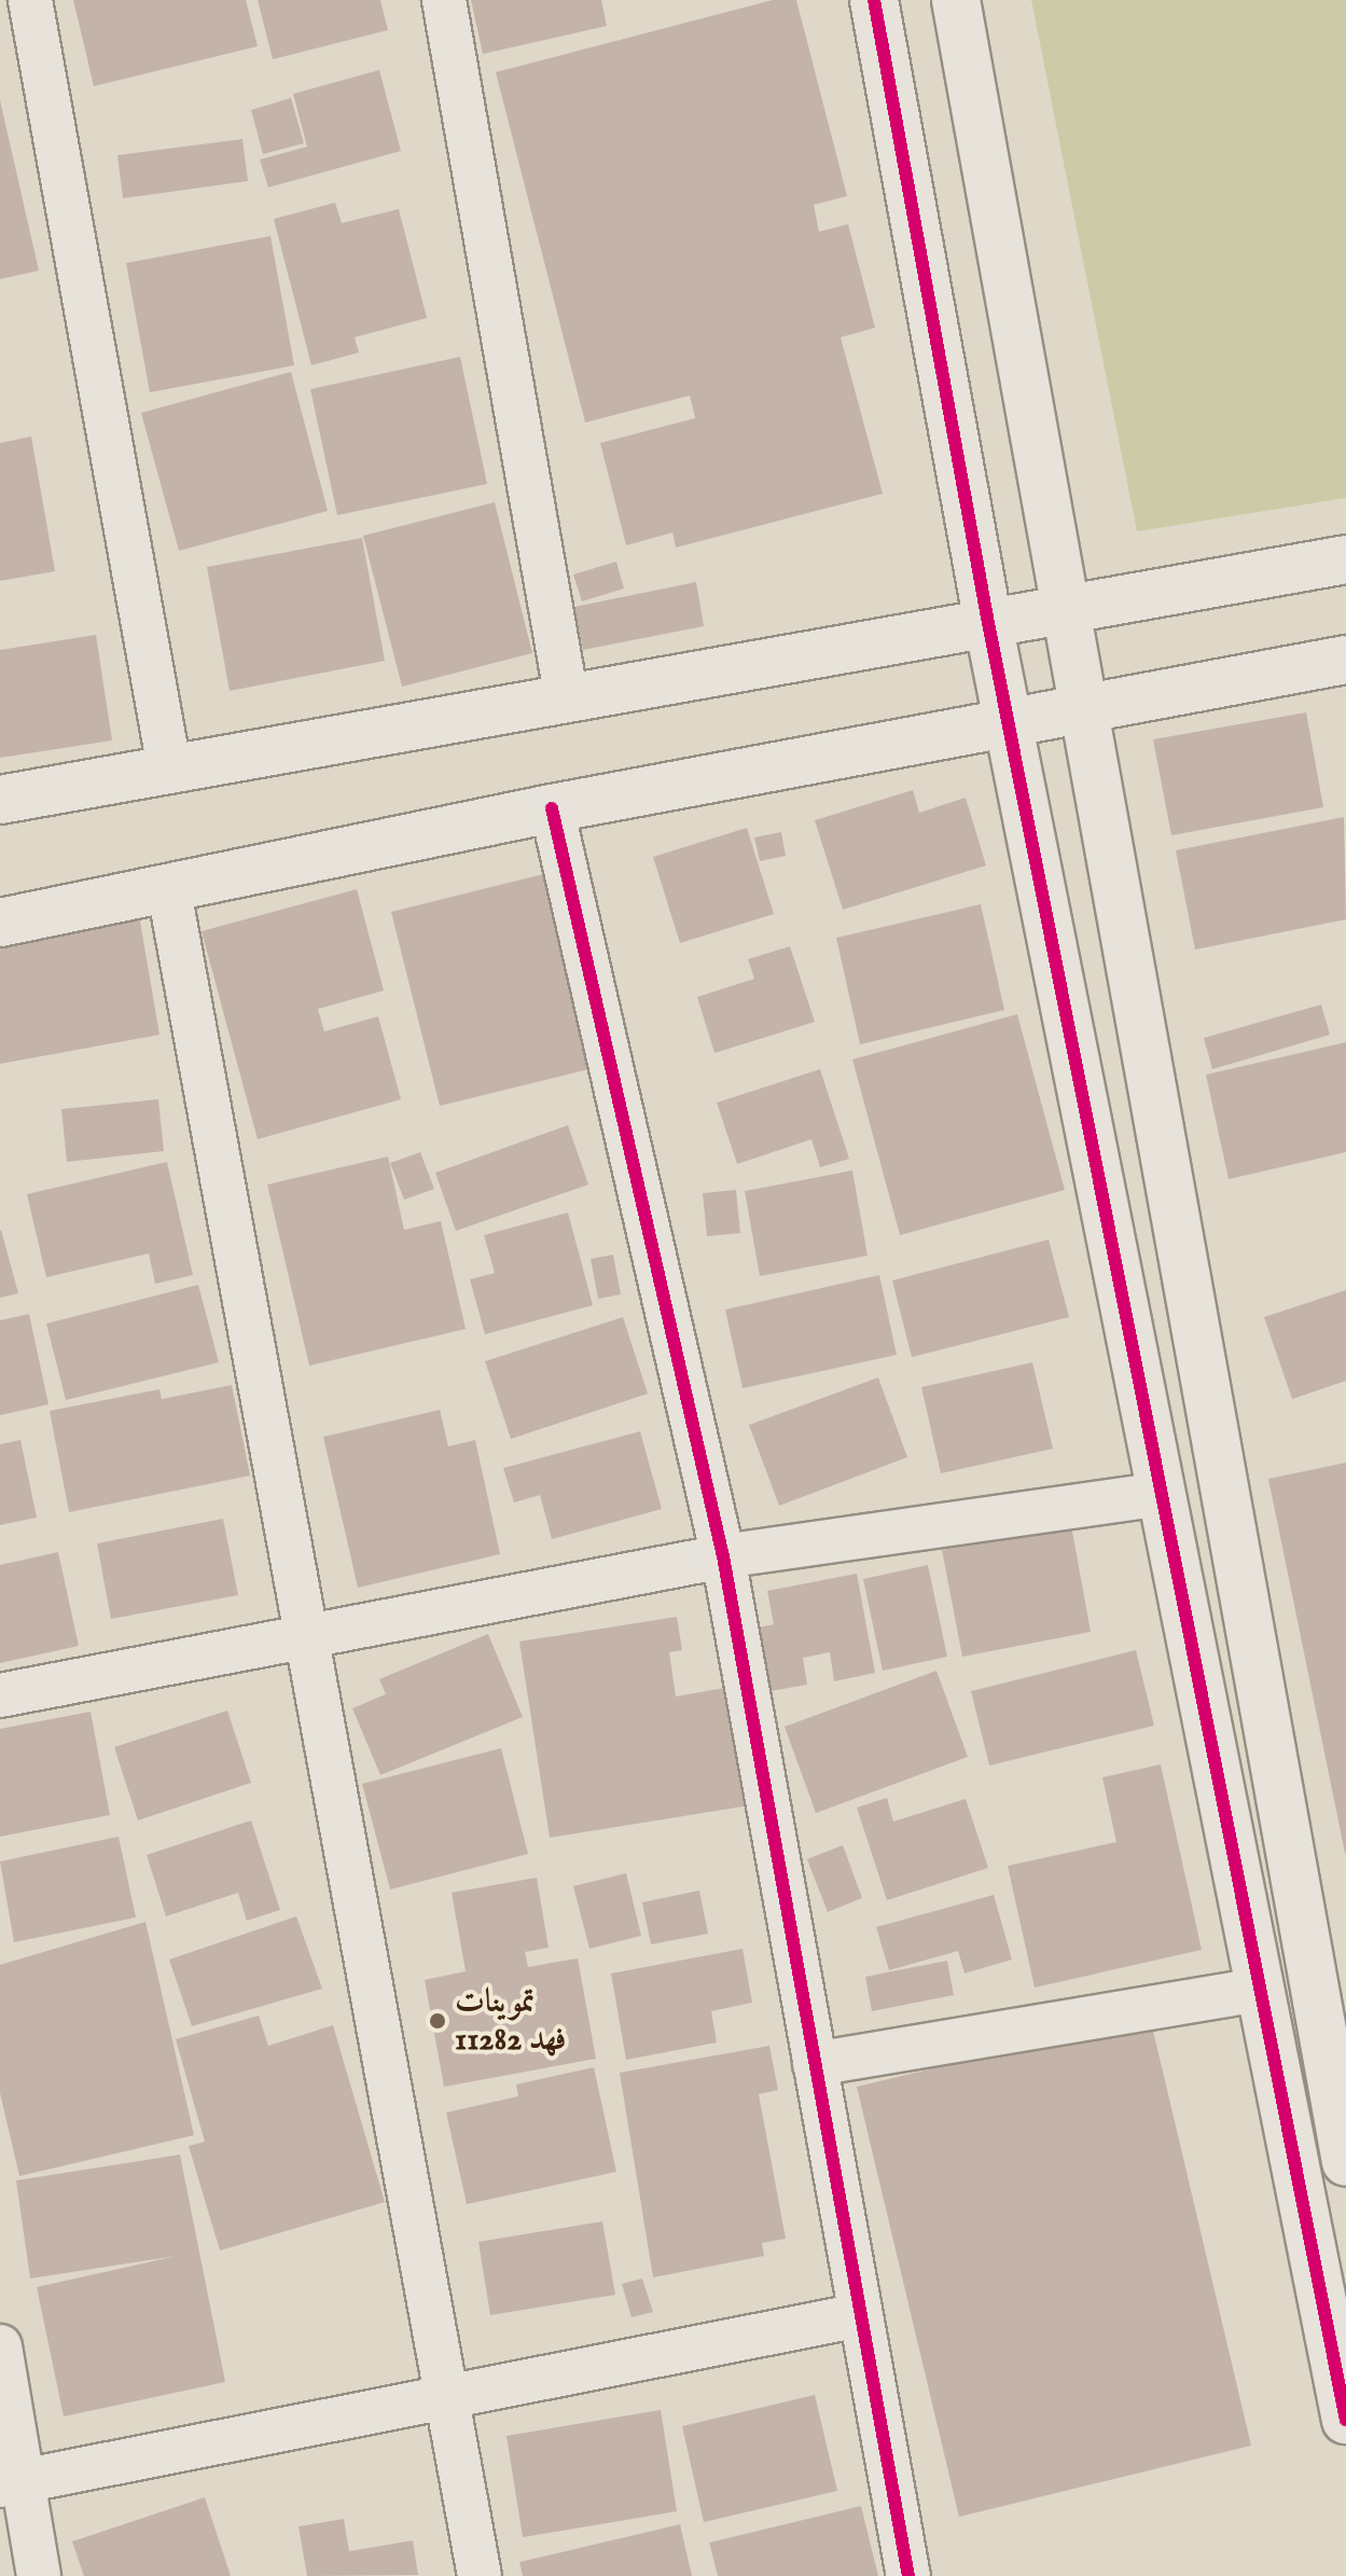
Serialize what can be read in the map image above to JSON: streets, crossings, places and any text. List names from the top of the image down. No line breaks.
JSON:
{"places":["تموينات فهد 11282"]}
